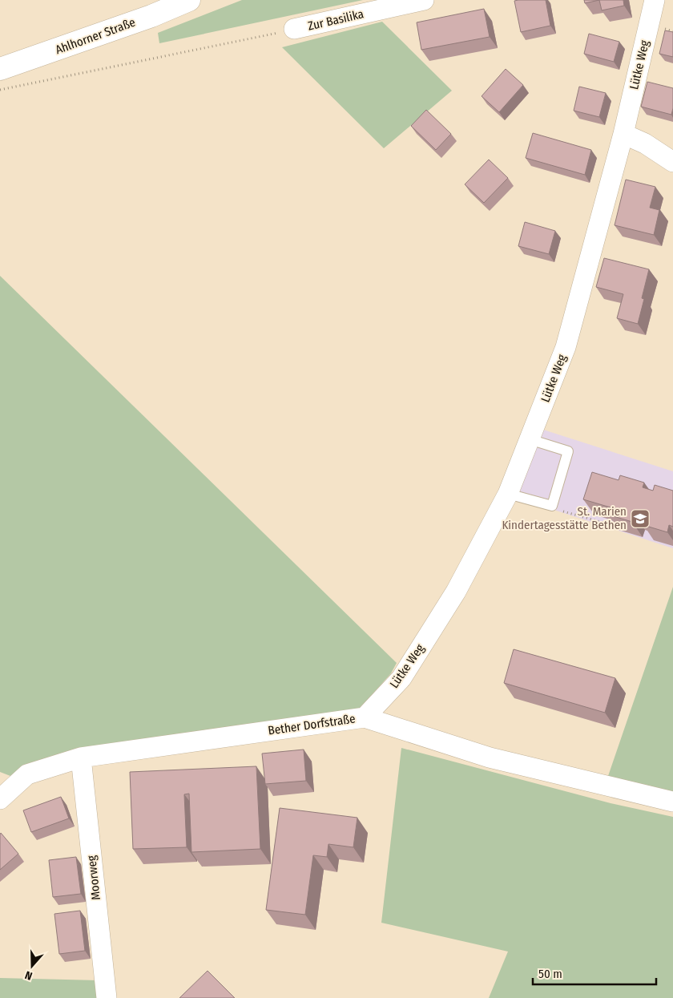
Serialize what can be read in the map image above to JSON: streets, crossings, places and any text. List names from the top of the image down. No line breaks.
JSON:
{"streets":{"main road":["Ahlhorner Straße"],"street":["Zur Basilika","Lütke Weg","Bether Dorfstraße","Moorweg"]},"crossings":[["Lütke Weg","Bether Dorfstraße"],["Bether Dorfstraße","Moorweg"]],"places":{"school or university":["St. Marien Kindertagesstätte Bethen"]},"scale_bar":"50 m","north":"bottom"}
